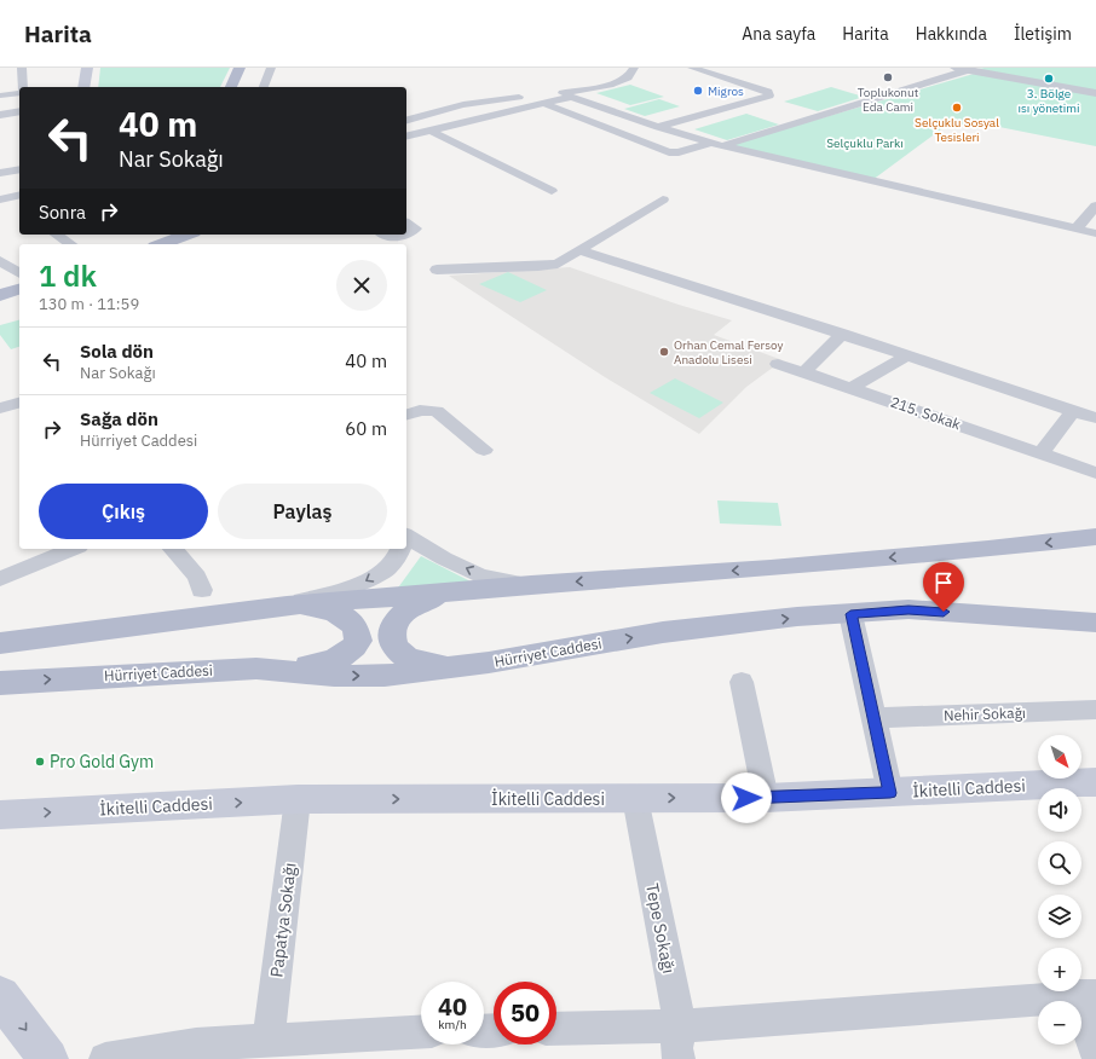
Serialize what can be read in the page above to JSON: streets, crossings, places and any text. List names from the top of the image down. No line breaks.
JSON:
{"streets":{"main road":["Hürriyet Caddesi","İkitelli Caddesi"],"street":["215. Sokak","Nehir Sokağı","Papatya Sokağı","Tepe Sokağı"]},"crossings":[["İkitelli Caddesi","Papatya Sokağı"],["İkitelli Caddesi","Tepe Sokağı"]],"parks":["Selçuklu Parkı"],"places":["Toplukonut Eda Cami","3. Bölge ısı yönetimi","Migros","Selçuklu Sosyal Tesisleri","Orhan Cemal Fersoy Anadolu Lisesi","Pro Gold Gym"],"north":"bottom right","page":{"header":"Harita","nav":["Ana sayfa","Harita","Hakkında","İletişim"],"turn":["40 m","Nar Sokağı"],"then":"Sonra","heading":["1 dk","130 m · 11:59"],"list":[{"name":"Sola dön","note":"Nar Sokağı","value":"40 m"},{"name":"Sağa dön","note":"Hürriyet Caddesi","value":"60 m"}],"buttons":["Çıkış","Paylaş"],"map_buttons":["+","−"],"speed":"40 km/h","limit":"50"}}
